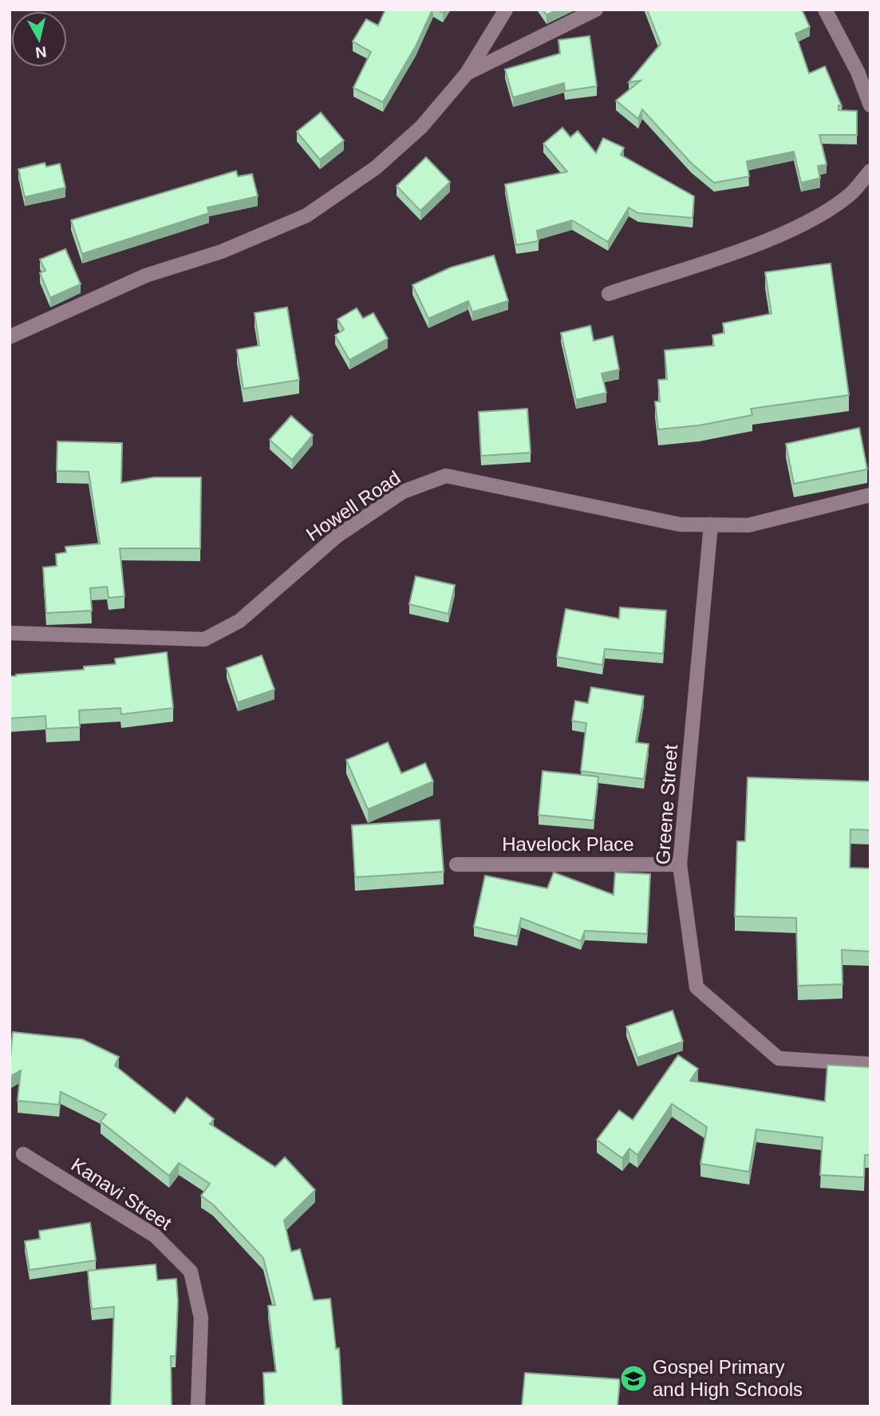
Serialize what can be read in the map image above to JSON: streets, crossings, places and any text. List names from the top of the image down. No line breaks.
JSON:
{"streets":{"street":["Howell Road","Greene Street","Havelock Place","Kanavi Street"]},"crossings":[["Howell Road","Greene Street"],["Greene Street","Havelock Place"]],"places":{"school or university":["Gospel Primary and High Schools"]},"north":"bottom"}
